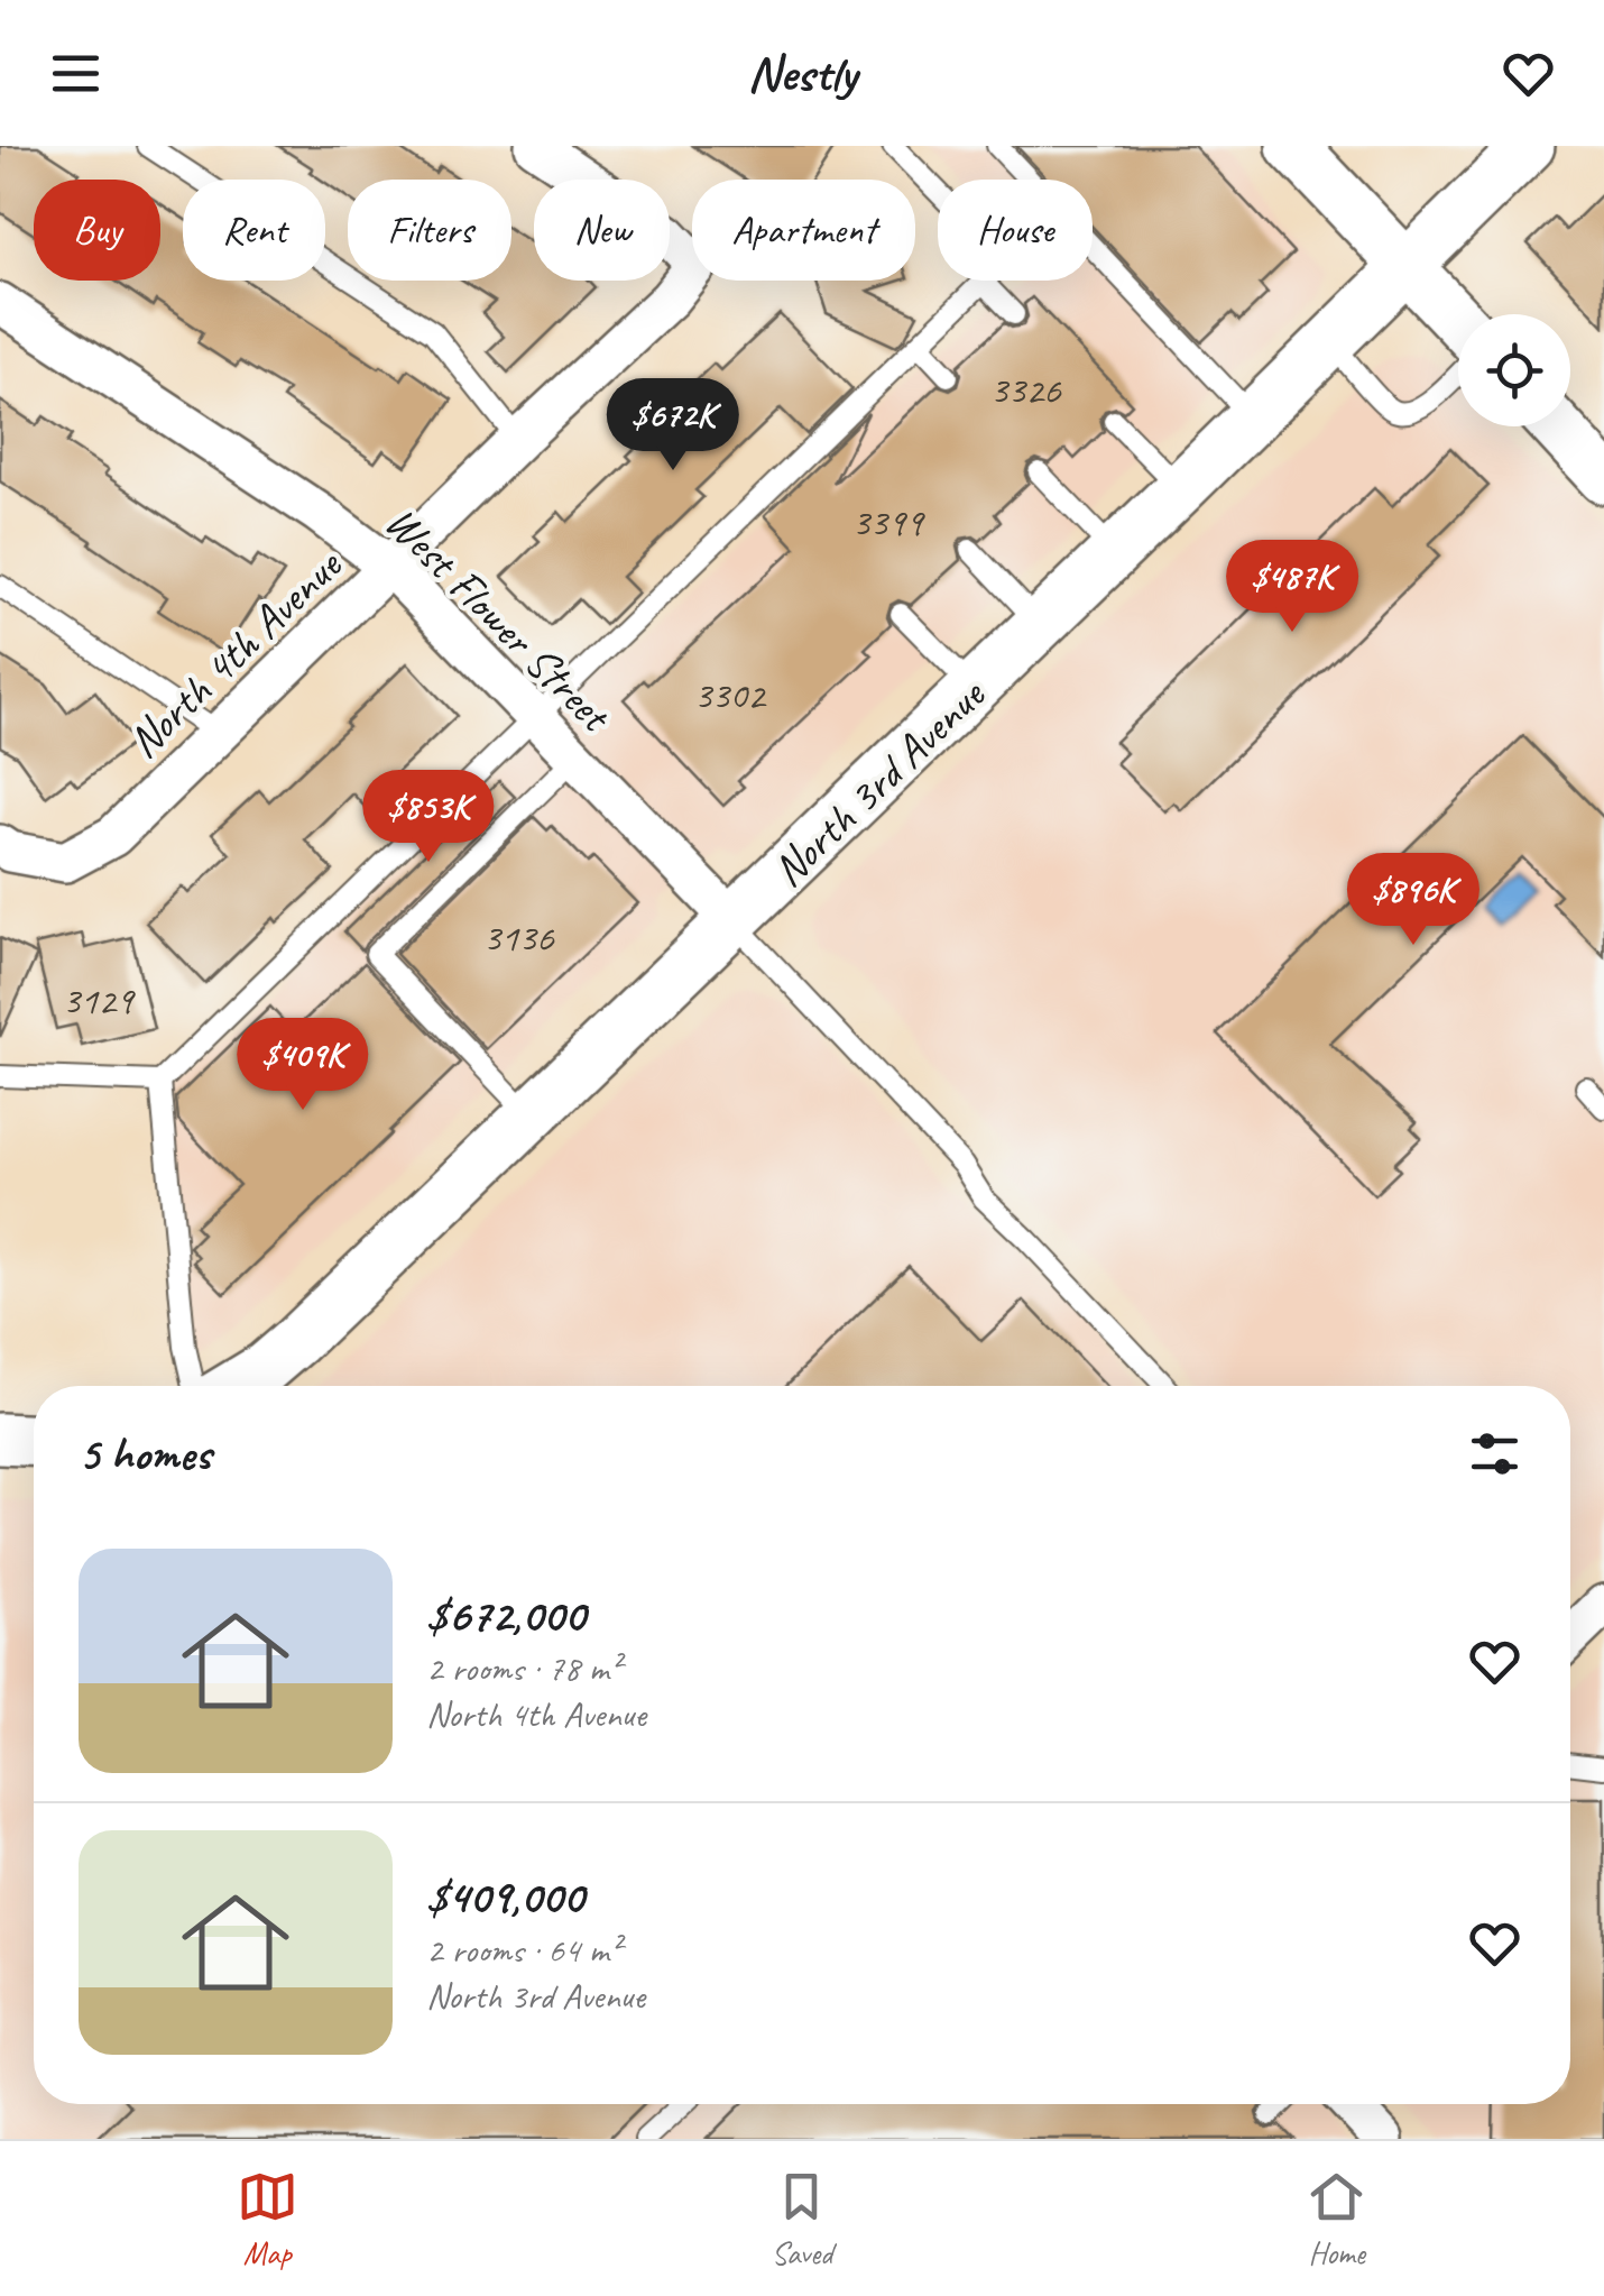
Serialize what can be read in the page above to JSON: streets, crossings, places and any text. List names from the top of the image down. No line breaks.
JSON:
{"streets":{"street":["West Flower Street","North 4th Avenue","North 3rd Avenue"]},"crossings":[["West Flower Street","North 4th Avenue"],["West Flower Street","North 3rd Avenue"]],"house_numbers":["3326","3399","3302","3136","3129"],"page":{"header":"Nestly","chip":["Buy","Rent","Filters","New","Apartment","House"],"price":["$672K","$487K","$853K","$896K","$409K"],"heading":"5 homes","list":[{"name":"$672,000","note":"2 rooms · 78 m² · North 4th Avenue"},{"name":"$409,000","note":"2 rooms · 64 m² · North 3rd Avenue"}],"tabs":["Map","Saved","Home"]}}
